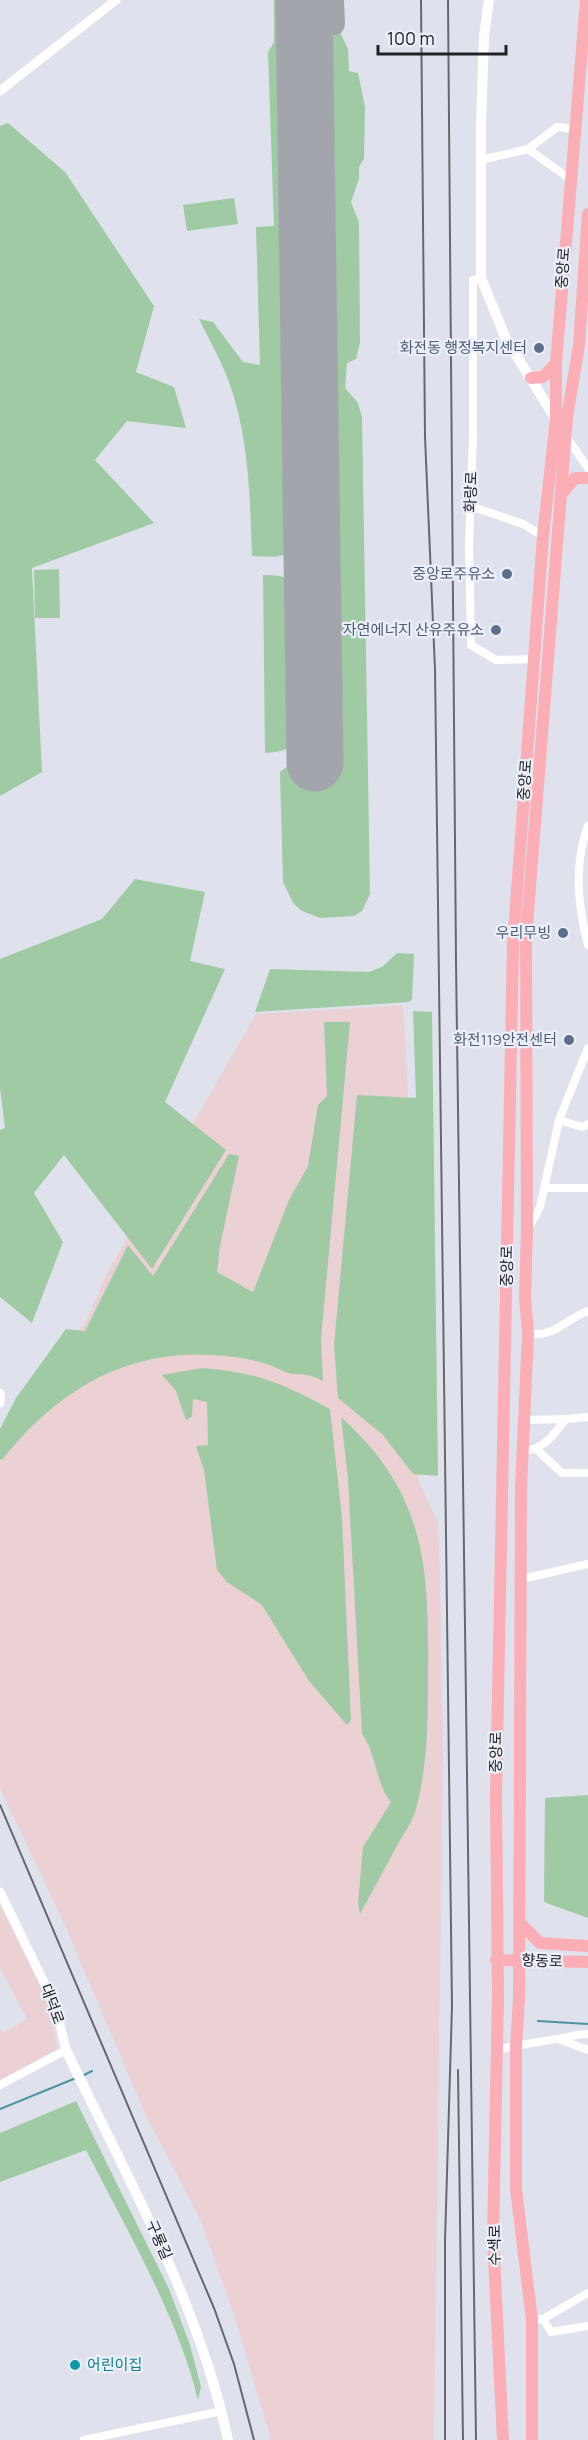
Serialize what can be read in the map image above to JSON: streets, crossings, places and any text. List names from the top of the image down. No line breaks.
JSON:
{"streets":{"main road":["중앙로","화랑로","향동로","구룡길","수색로"],"street":["대덕로"]},"crossings":[["중앙로","화랑로"],["중앙로","향동로"],["중앙로","수색로"],["대덕로","구룡길"]],"places":["화전동 행정복지센터","중앙로주유소","자연에너지 산유주유소","우리무빙","화전119안전센터","어린이집"],"scale_bar":"100 m"}
